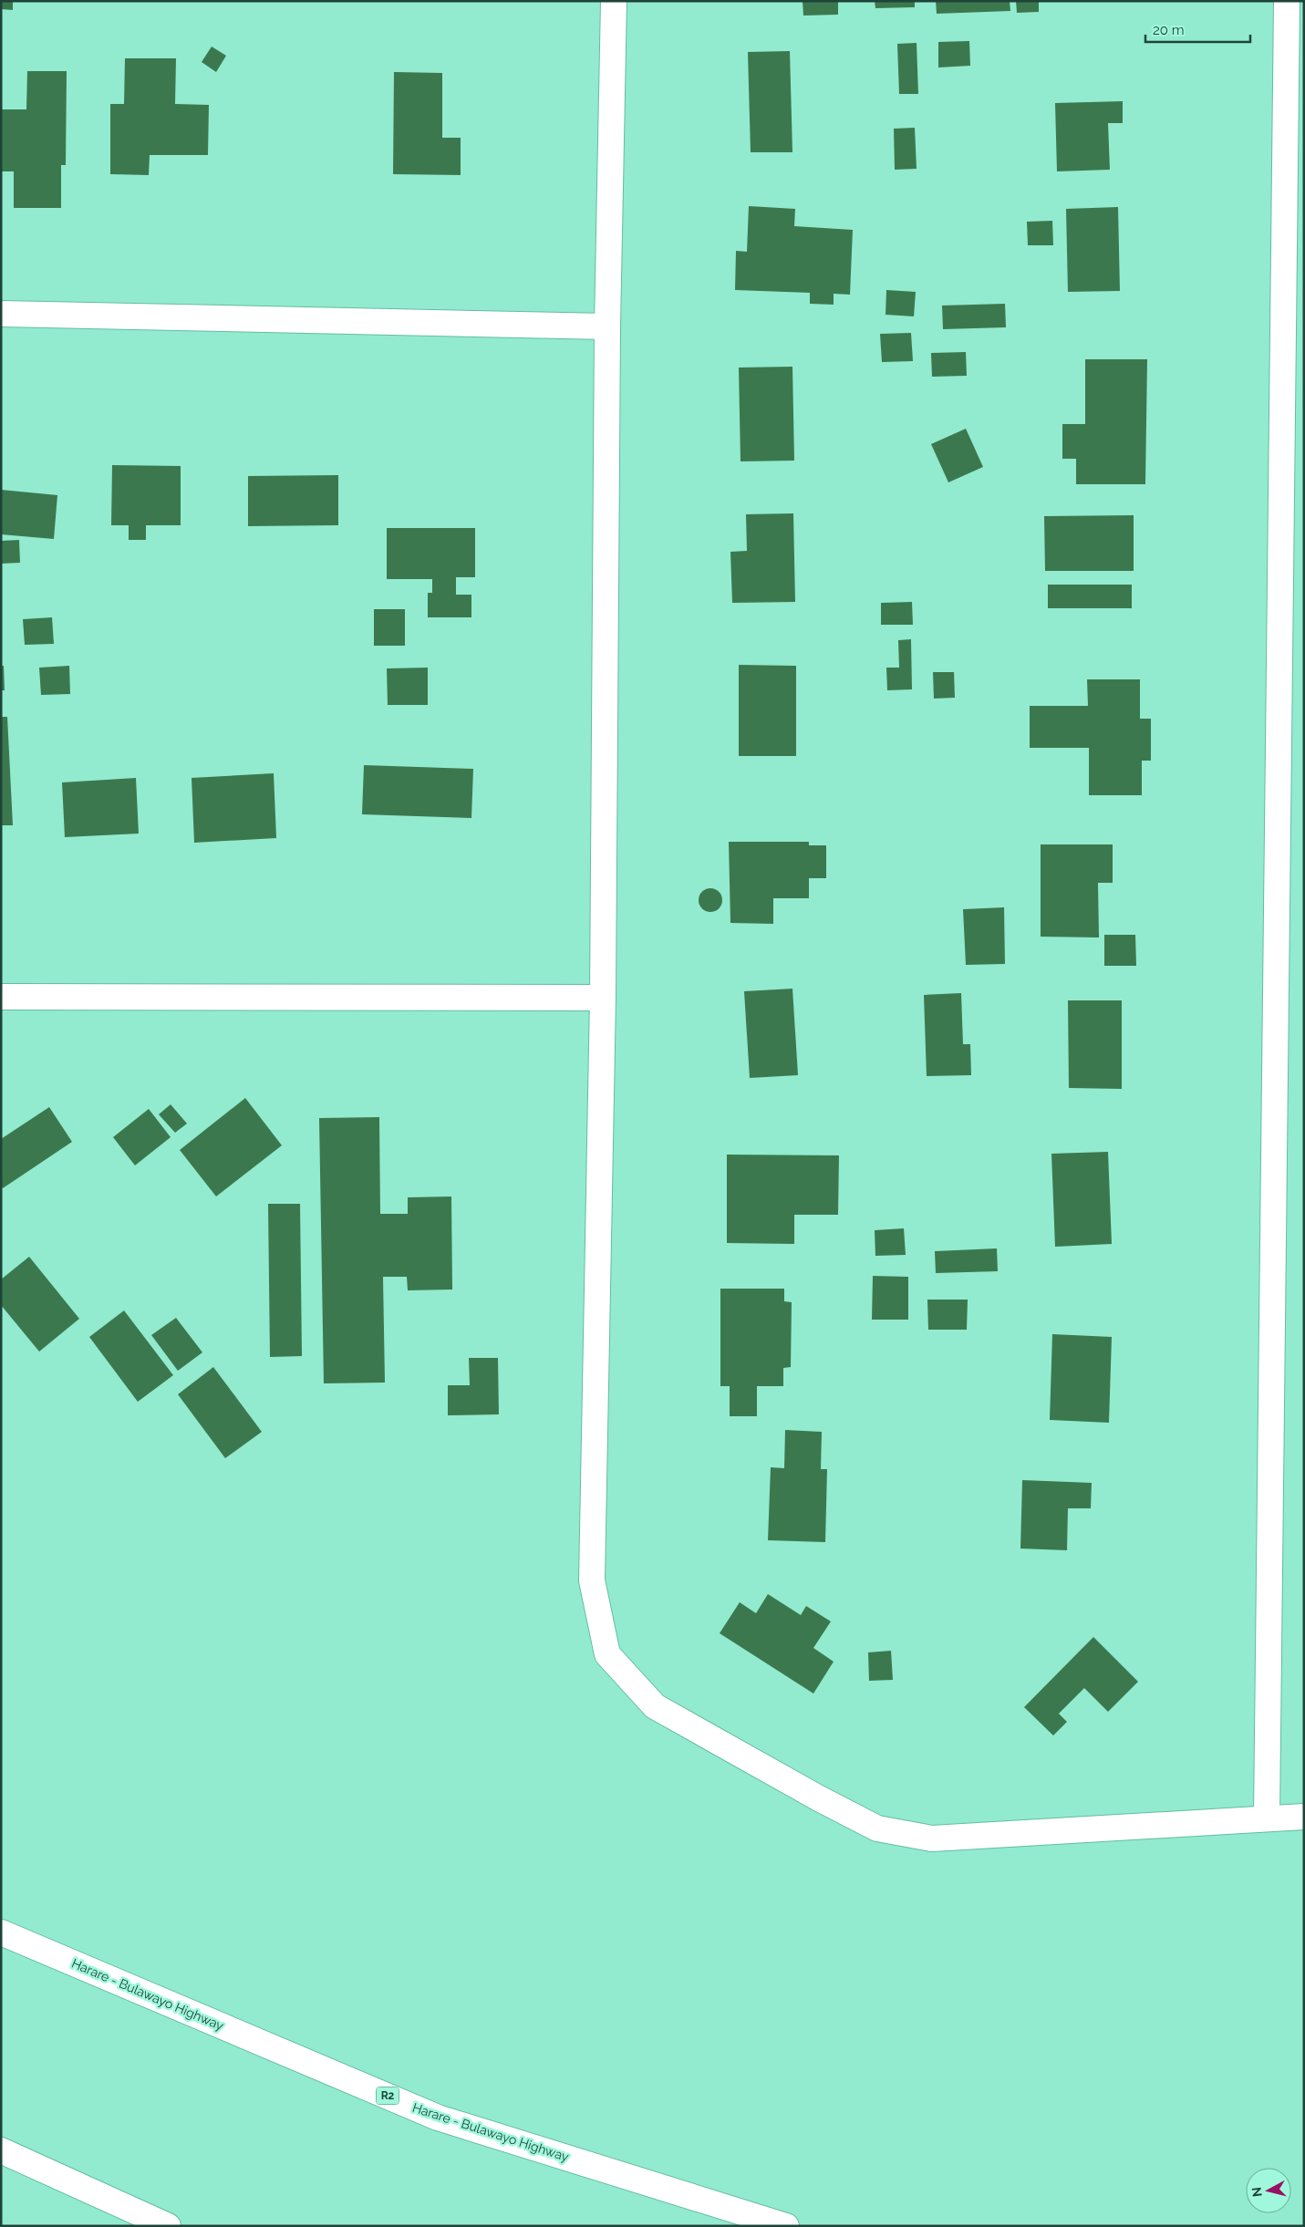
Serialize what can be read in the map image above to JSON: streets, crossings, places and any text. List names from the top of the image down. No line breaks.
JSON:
{"streets":{"main road":["Harare - Bulawayo Highway","R2"]},"scale_bar":"20 m","north":"left"}
